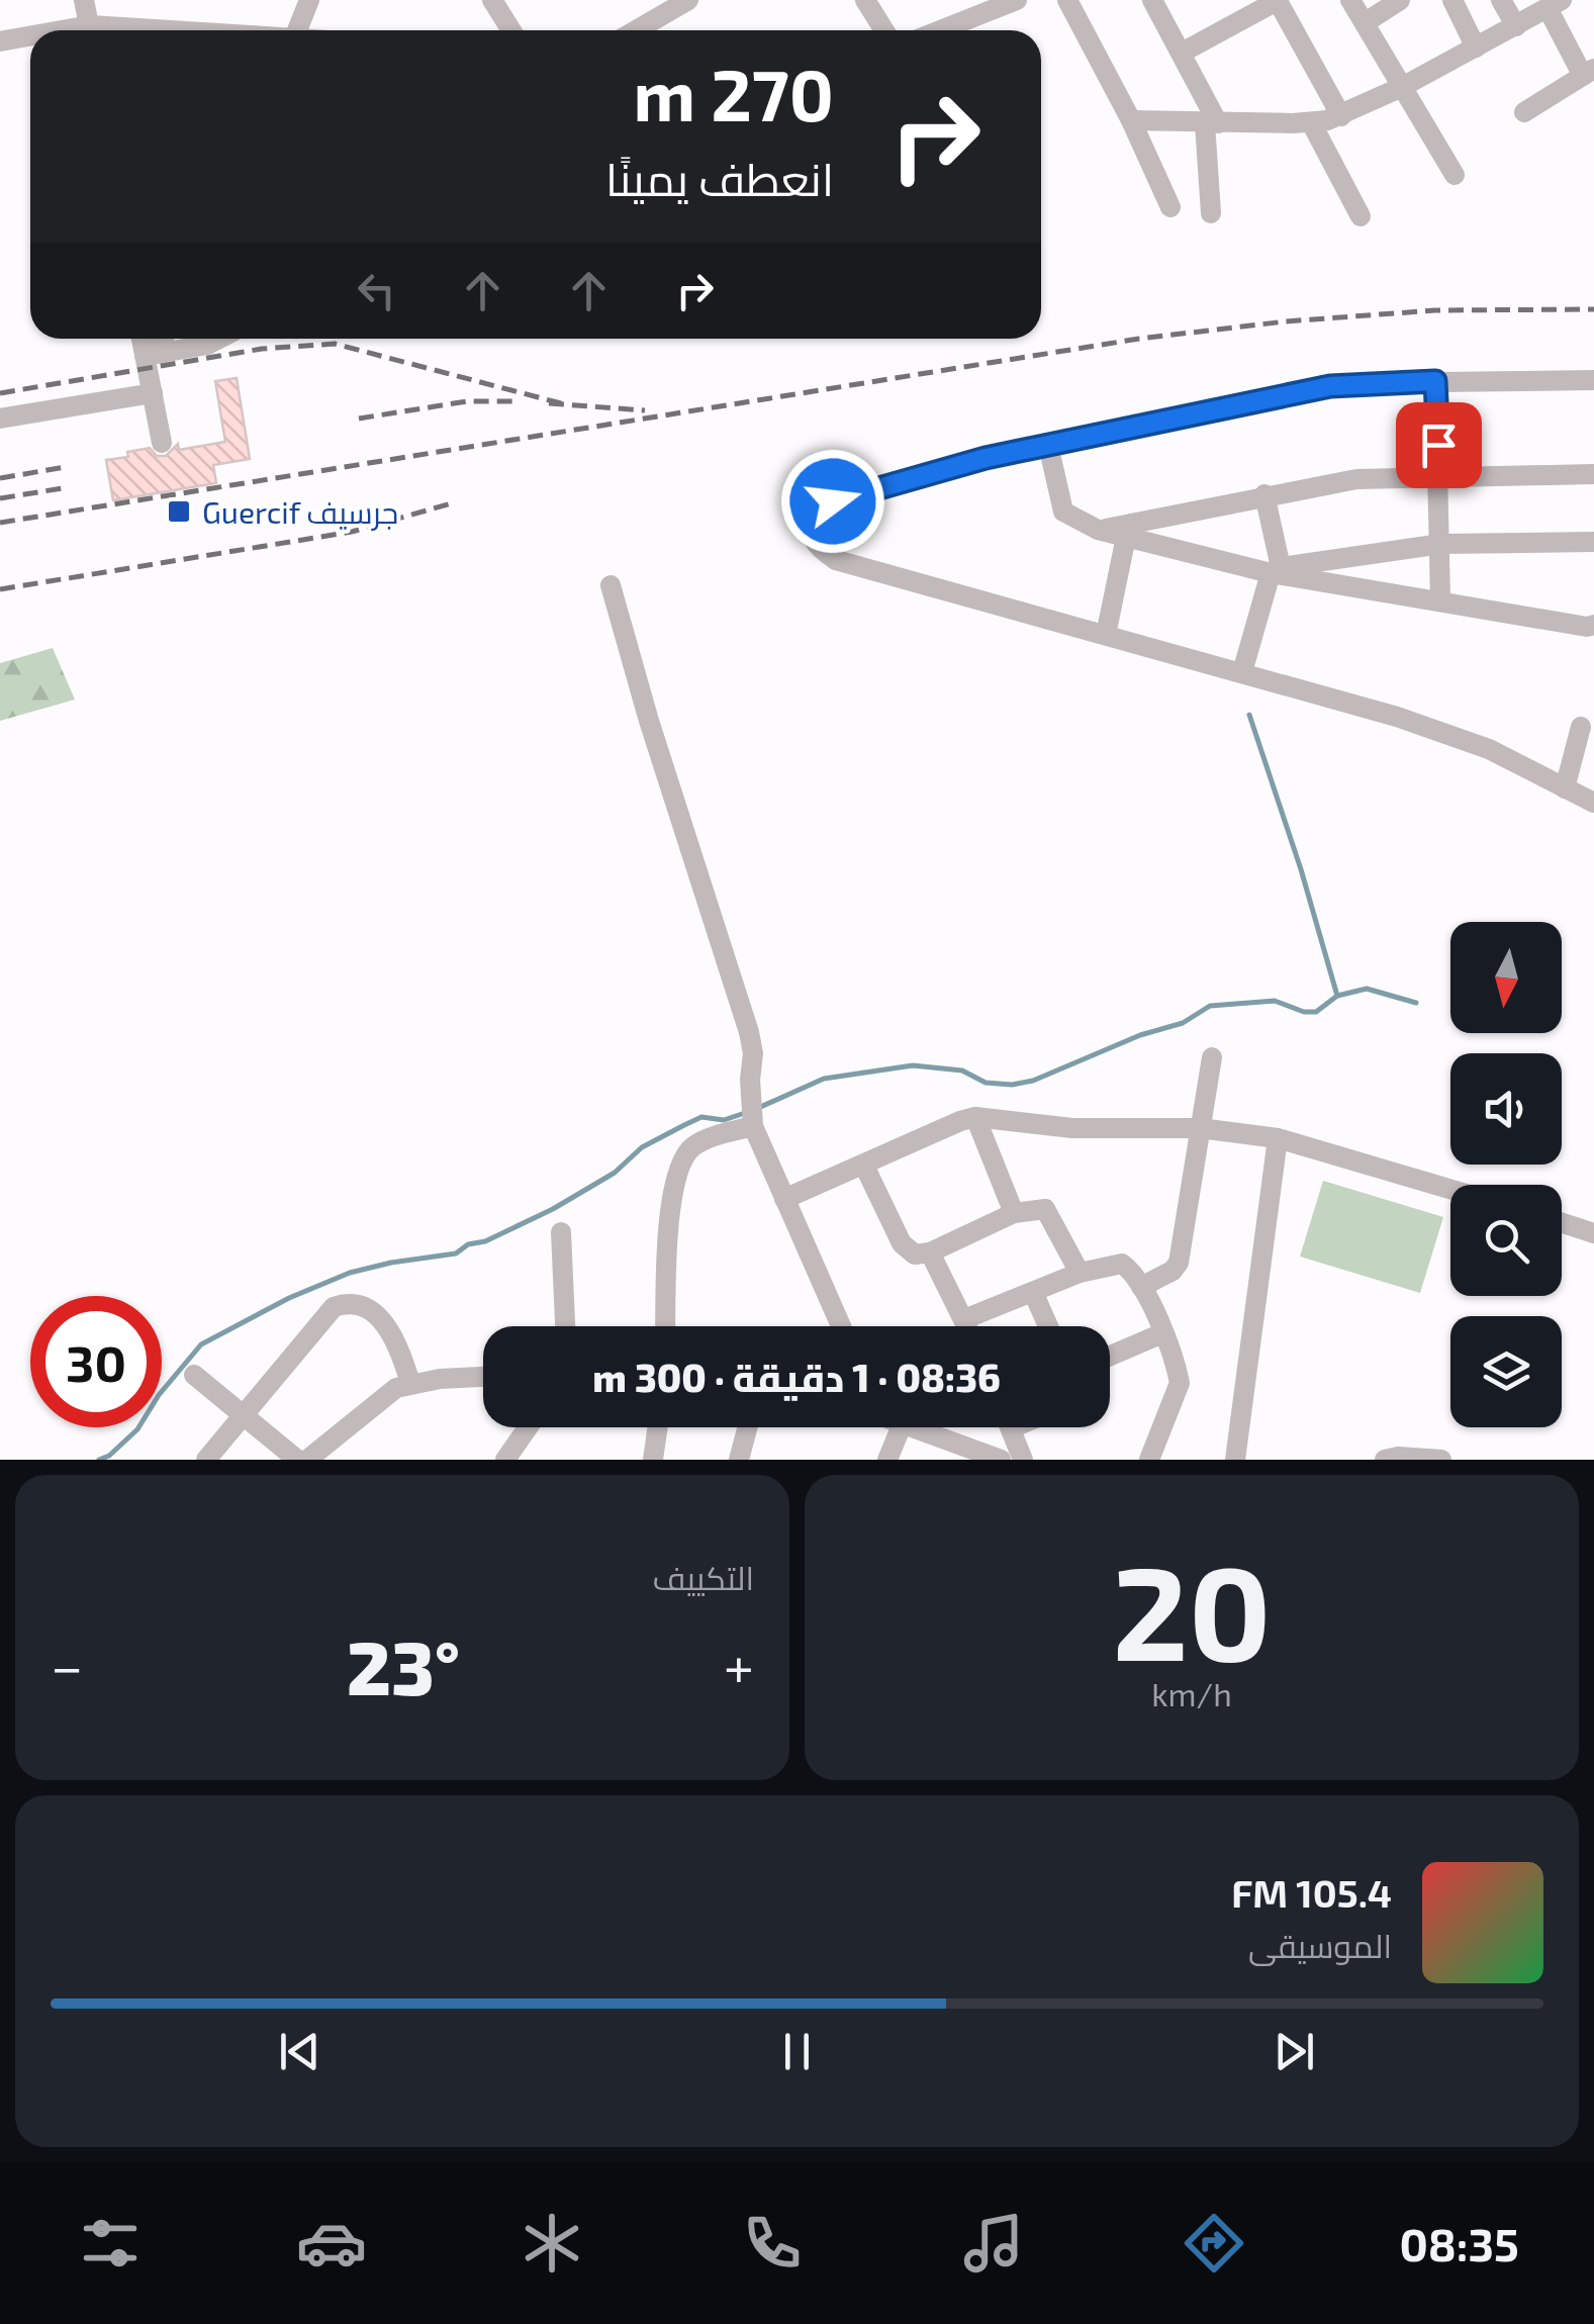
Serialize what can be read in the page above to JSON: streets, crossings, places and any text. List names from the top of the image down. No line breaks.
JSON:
{"places":{"transit":["Guercif جرسيف"]},"north":"bottom","page":{"turn":["270 m","انعطف يمينًا"],"limit":"30","trip":"08:36 · 1 دقيقة · 300 m","tile":[["20","km/h"],"التكييف"],"heat":["−","23°","+"],"song":["105.4 FM","الموسيقى"],"tabs":"08:35"}}
